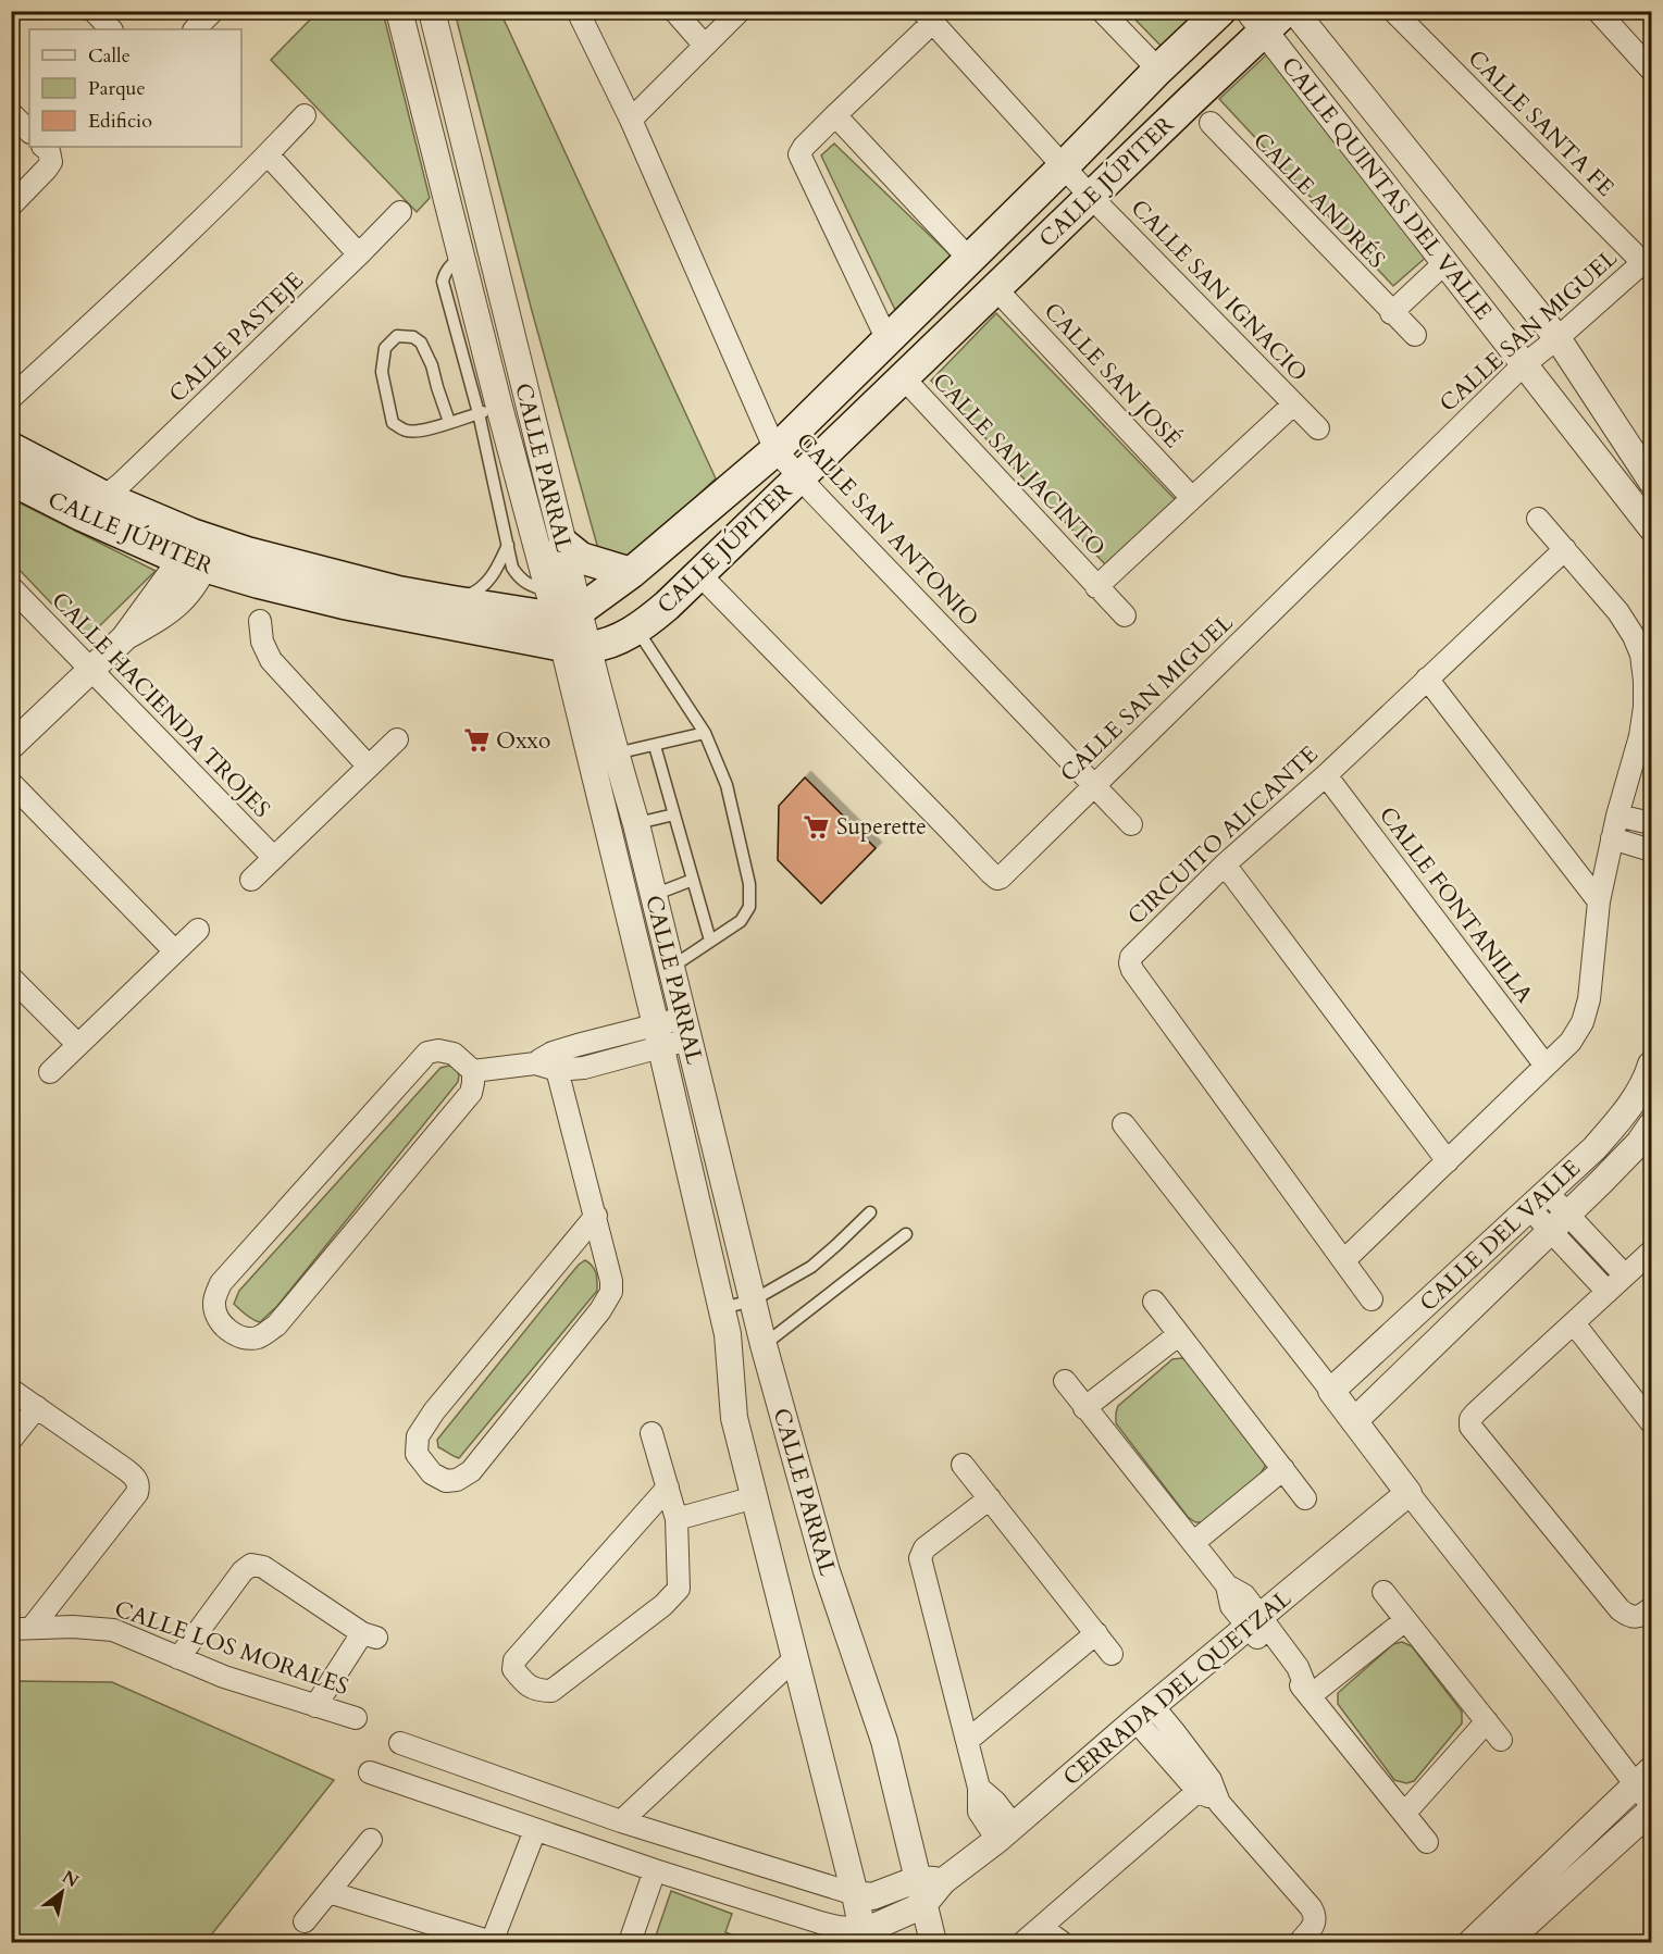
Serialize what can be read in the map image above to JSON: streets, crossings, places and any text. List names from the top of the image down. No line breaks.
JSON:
{"streets":{"main road":["CALLE JÚPITER"],"street":["CALLE SANTA FE","CALLE QUINTAS DEL VALLE","CALLE ANDRÉS","CALLE SAN IGNACIO","CALLE SAN MIGUEL","CALLE PASTEJE","CALLE SAN JOSÉ","CALLE SAN JACINTO","CALLE PARRAL","CALLE SAN ANTONIO","CALLE HACIENDA TROJES","CIRCUITO ALICANTE","CALLE FONTANILLA","CALLE DEL VALLE","CALLE LOS MORALES","CERRADA DEL QUETZAL"]},"crossings":[["CALLE SANTA FE","CALLE SAN MIGUEL"],["CALLE JÚPITER","CALLE QUINTAS DEL VALLE"],["CALLE JÚPITER","CALLE SAN IGNACIO"],["CALLE JÚPITER","CALLE SAN MIGUEL"],["CALLE JÚPITER","CALLE PASTEJE"],["CALLE JÚPITER","CALLE SAN JOSÉ"],["CALLE JÚPITER","CALLE SAN JACINTO"],["CALLE JÚPITER","CALLE PARRAL"],["CALLE JÚPITER","CALLE SAN ANTONIO"],["CALLE QUINTAS DEL VALLE","CALLE SAN MIGUEL"],["CALLE SAN MIGUEL","CALLE SAN ANTONIO"],["CALLE PARRAL","CERRADA DEL QUETZAL"],["CIRCUITO ALICANTE","CALLE FONTANILLA"]],"places":{"supermarket":["Oxxo","Superette"]},"legend":["Calle","Parque","Edificio"],"north":"top right"}
